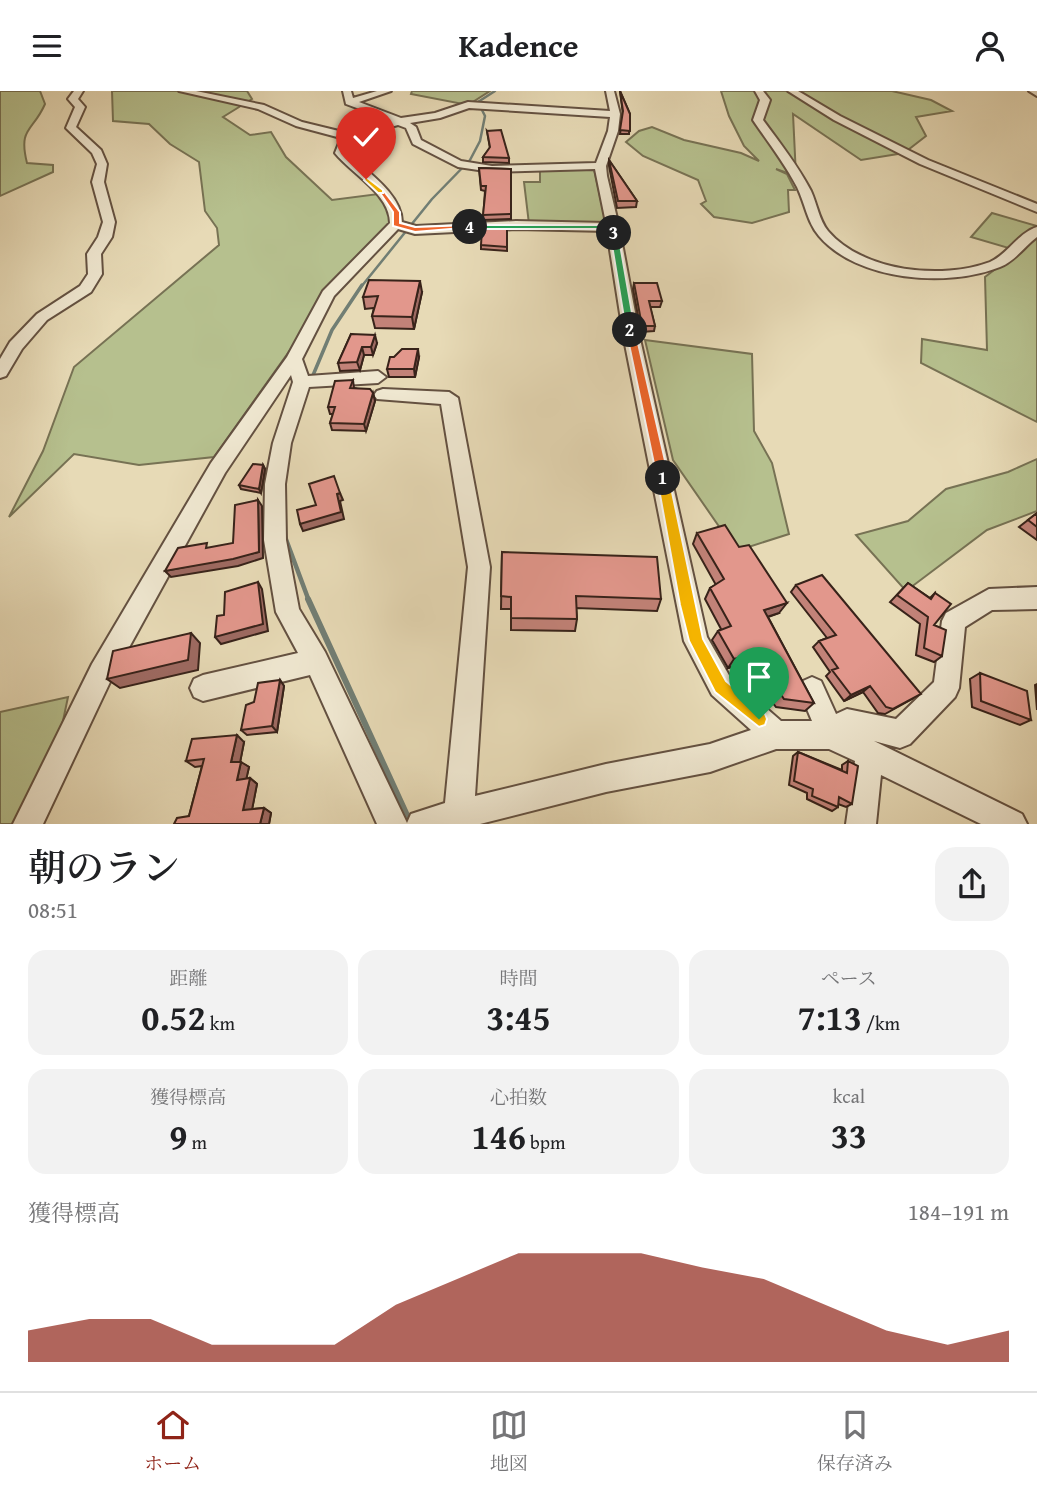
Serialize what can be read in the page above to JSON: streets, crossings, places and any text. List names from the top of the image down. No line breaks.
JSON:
{"page":{"header":"Kadence","pins":["4","3","2","1"],"heading":["朝のラン","08:51"],"stats":[["距離","0.52 km"],["時間","3:45"],["ペース","7:13 /km"],["獲得標高","9 m"],["心拍数","146 bpm"],["kcal","33"]],"chart":["獲得標高","184–191 m"],"tabs":["ホーム","地図","保存済み"]}}
